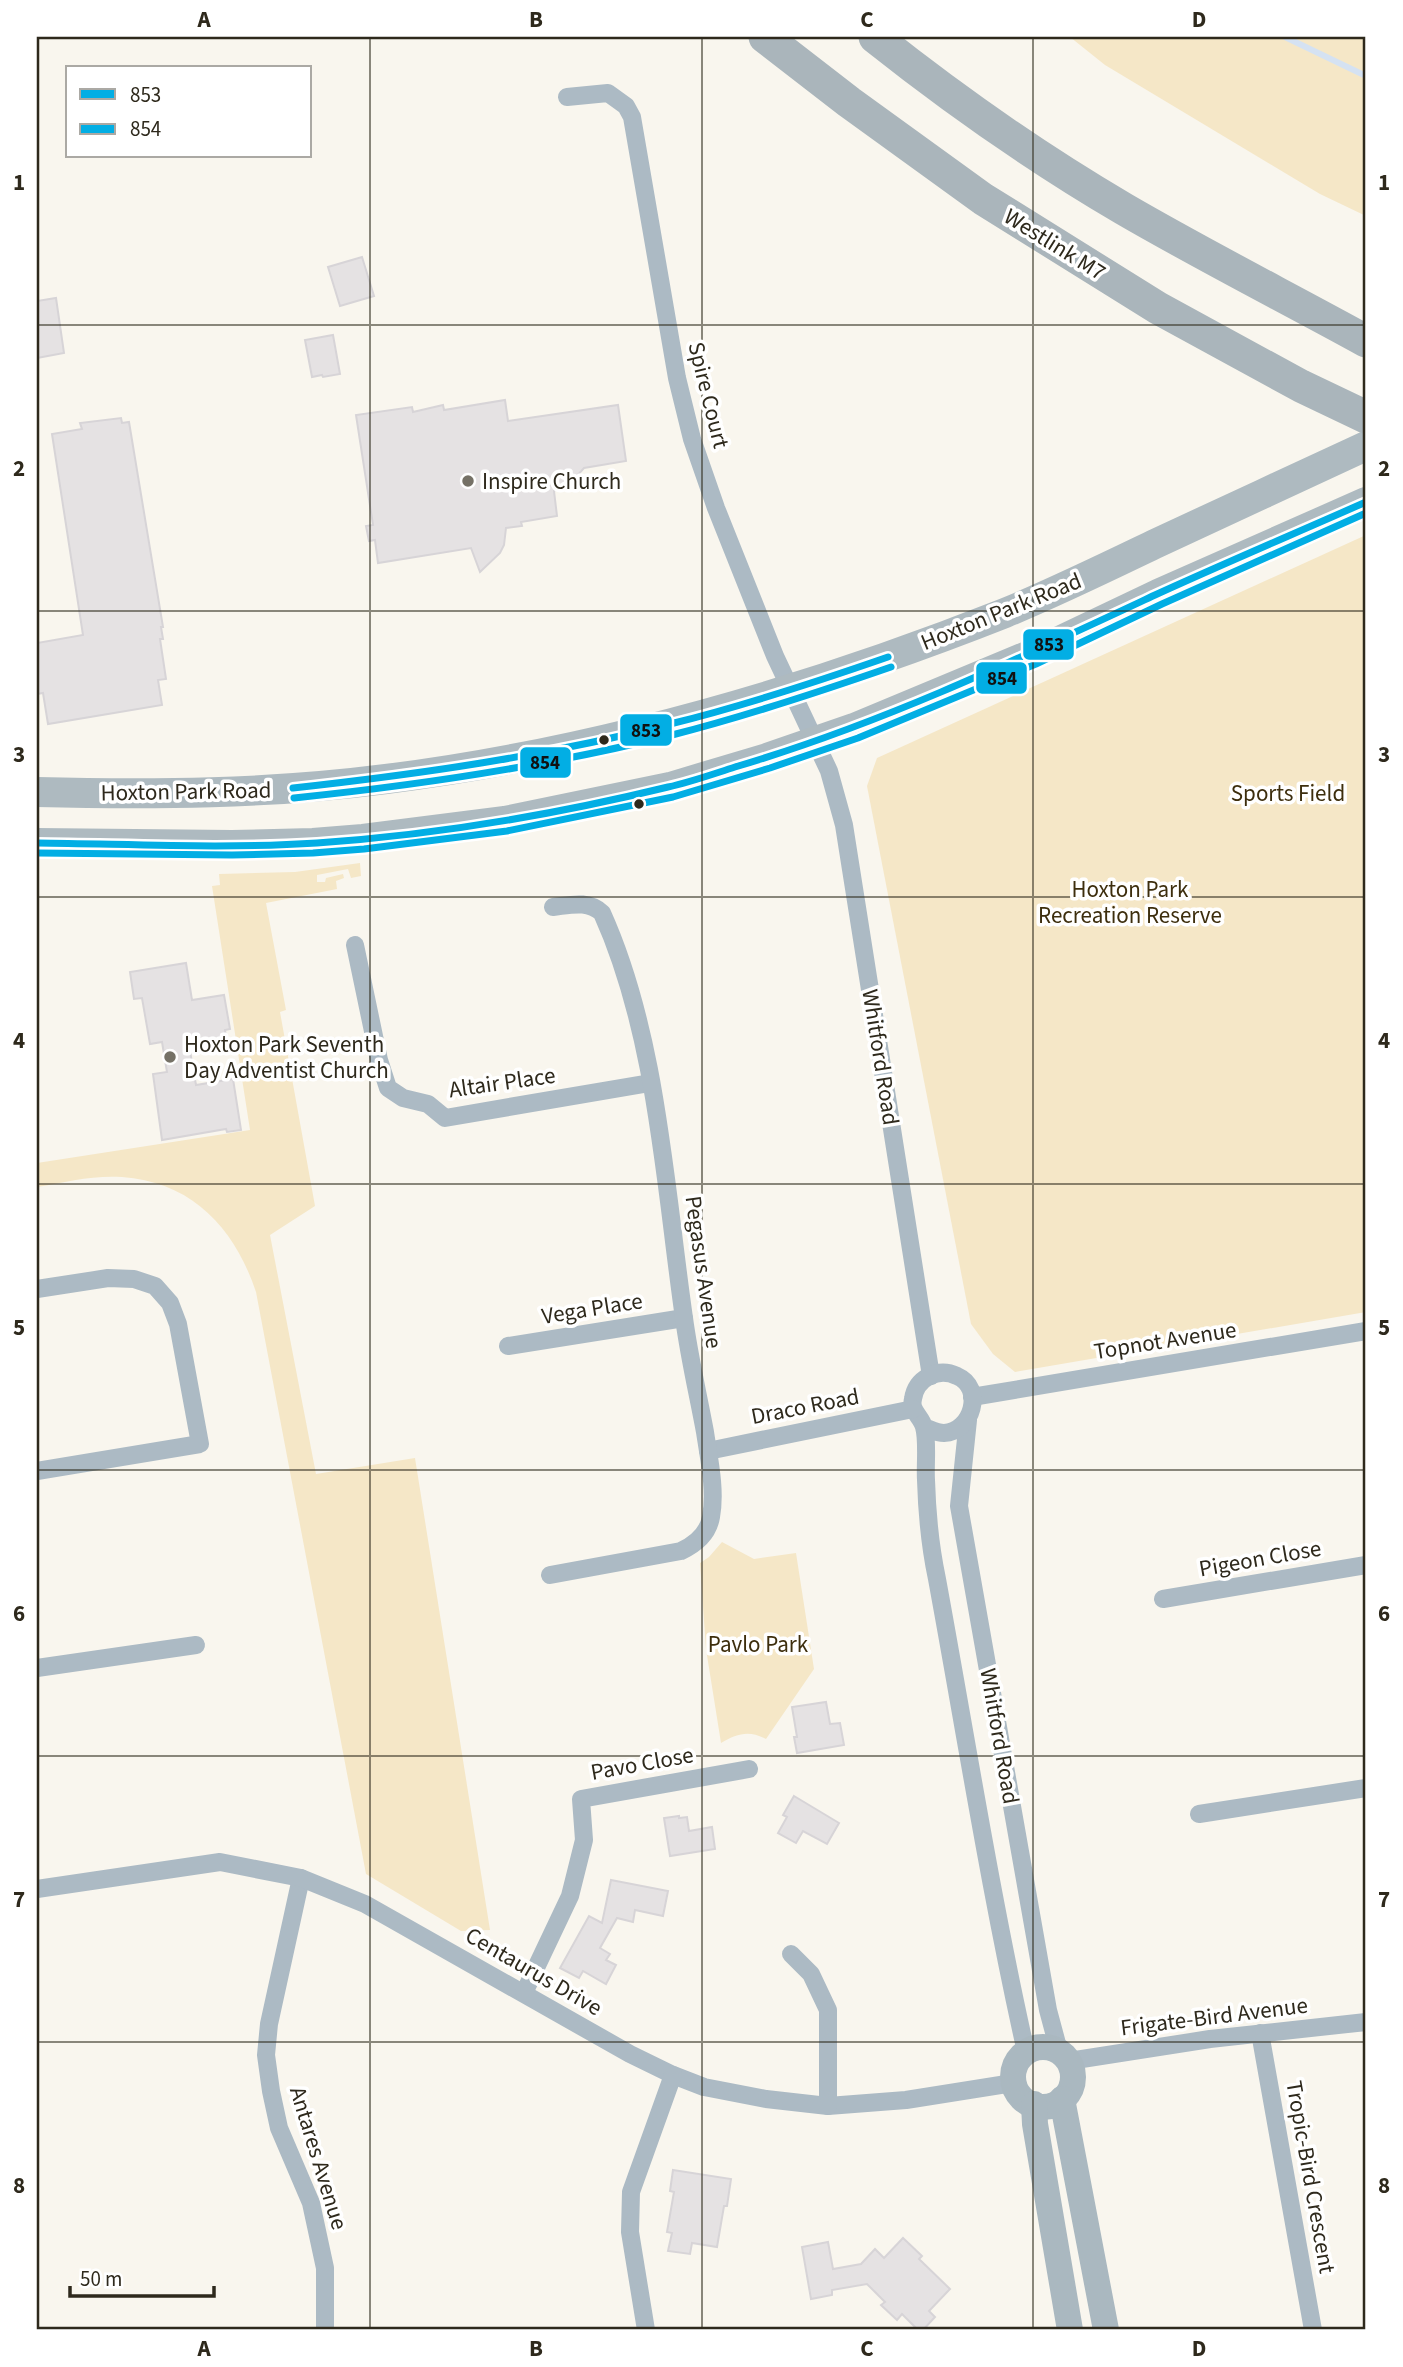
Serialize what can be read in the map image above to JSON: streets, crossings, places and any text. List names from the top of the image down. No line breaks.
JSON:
{"streets":{"highway":["Westlink M7"],"main road":["Hoxton Park Road"],"street":["Spire Court","Whitford Road","Altair Place","Pegasus Avenue","Vega Place","Topnot Avenue","Draco Road","Pigeon Close","Pavo Close","Centaurus Drive","Frigate-Bird Avenue","Antares Avenue","Tropic-Bird Crescent"]},"crossings":[["Spire Court","Hoxton Park Road"],["Spire Court","Whitford Road"],["Hoxton Park Road","Whitford Road"],["Whitford Road","Topnot Avenue"],["Whitford Road","Draco Road"],["Whitford Road","Centaurus Drive"],["Whitford Road","Frigate-Bird Avenue"],["Altair Place","Pegasus Avenue"],["Pegasus Avenue","Vega Place"],["Pegasus Avenue","Draco Road"],["Topnot Avenue","Draco Road"],["Pavo Close","Centaurus Drive"],["Centaurus Drive","Frigate-Bird Avenue"],["Centaurus Drive","Antares Avenue"],["Frigate-Bird Avenue","Tropic-Bird Crescent"]],"parks":["Sports Field","Hoxton Park Recreation Reserve","Pavlo Park"],"places":["Inspire Church","Hoxton Park Seventh Day Adventist Church"],"lines":["transit line 853","transit line 854"],"legend":["853","854"],"scale_bar":"50 m","grid":{"columns":["A","B","C","D"],"rows":["1","2","3","4","5","6","7","8"]}}
